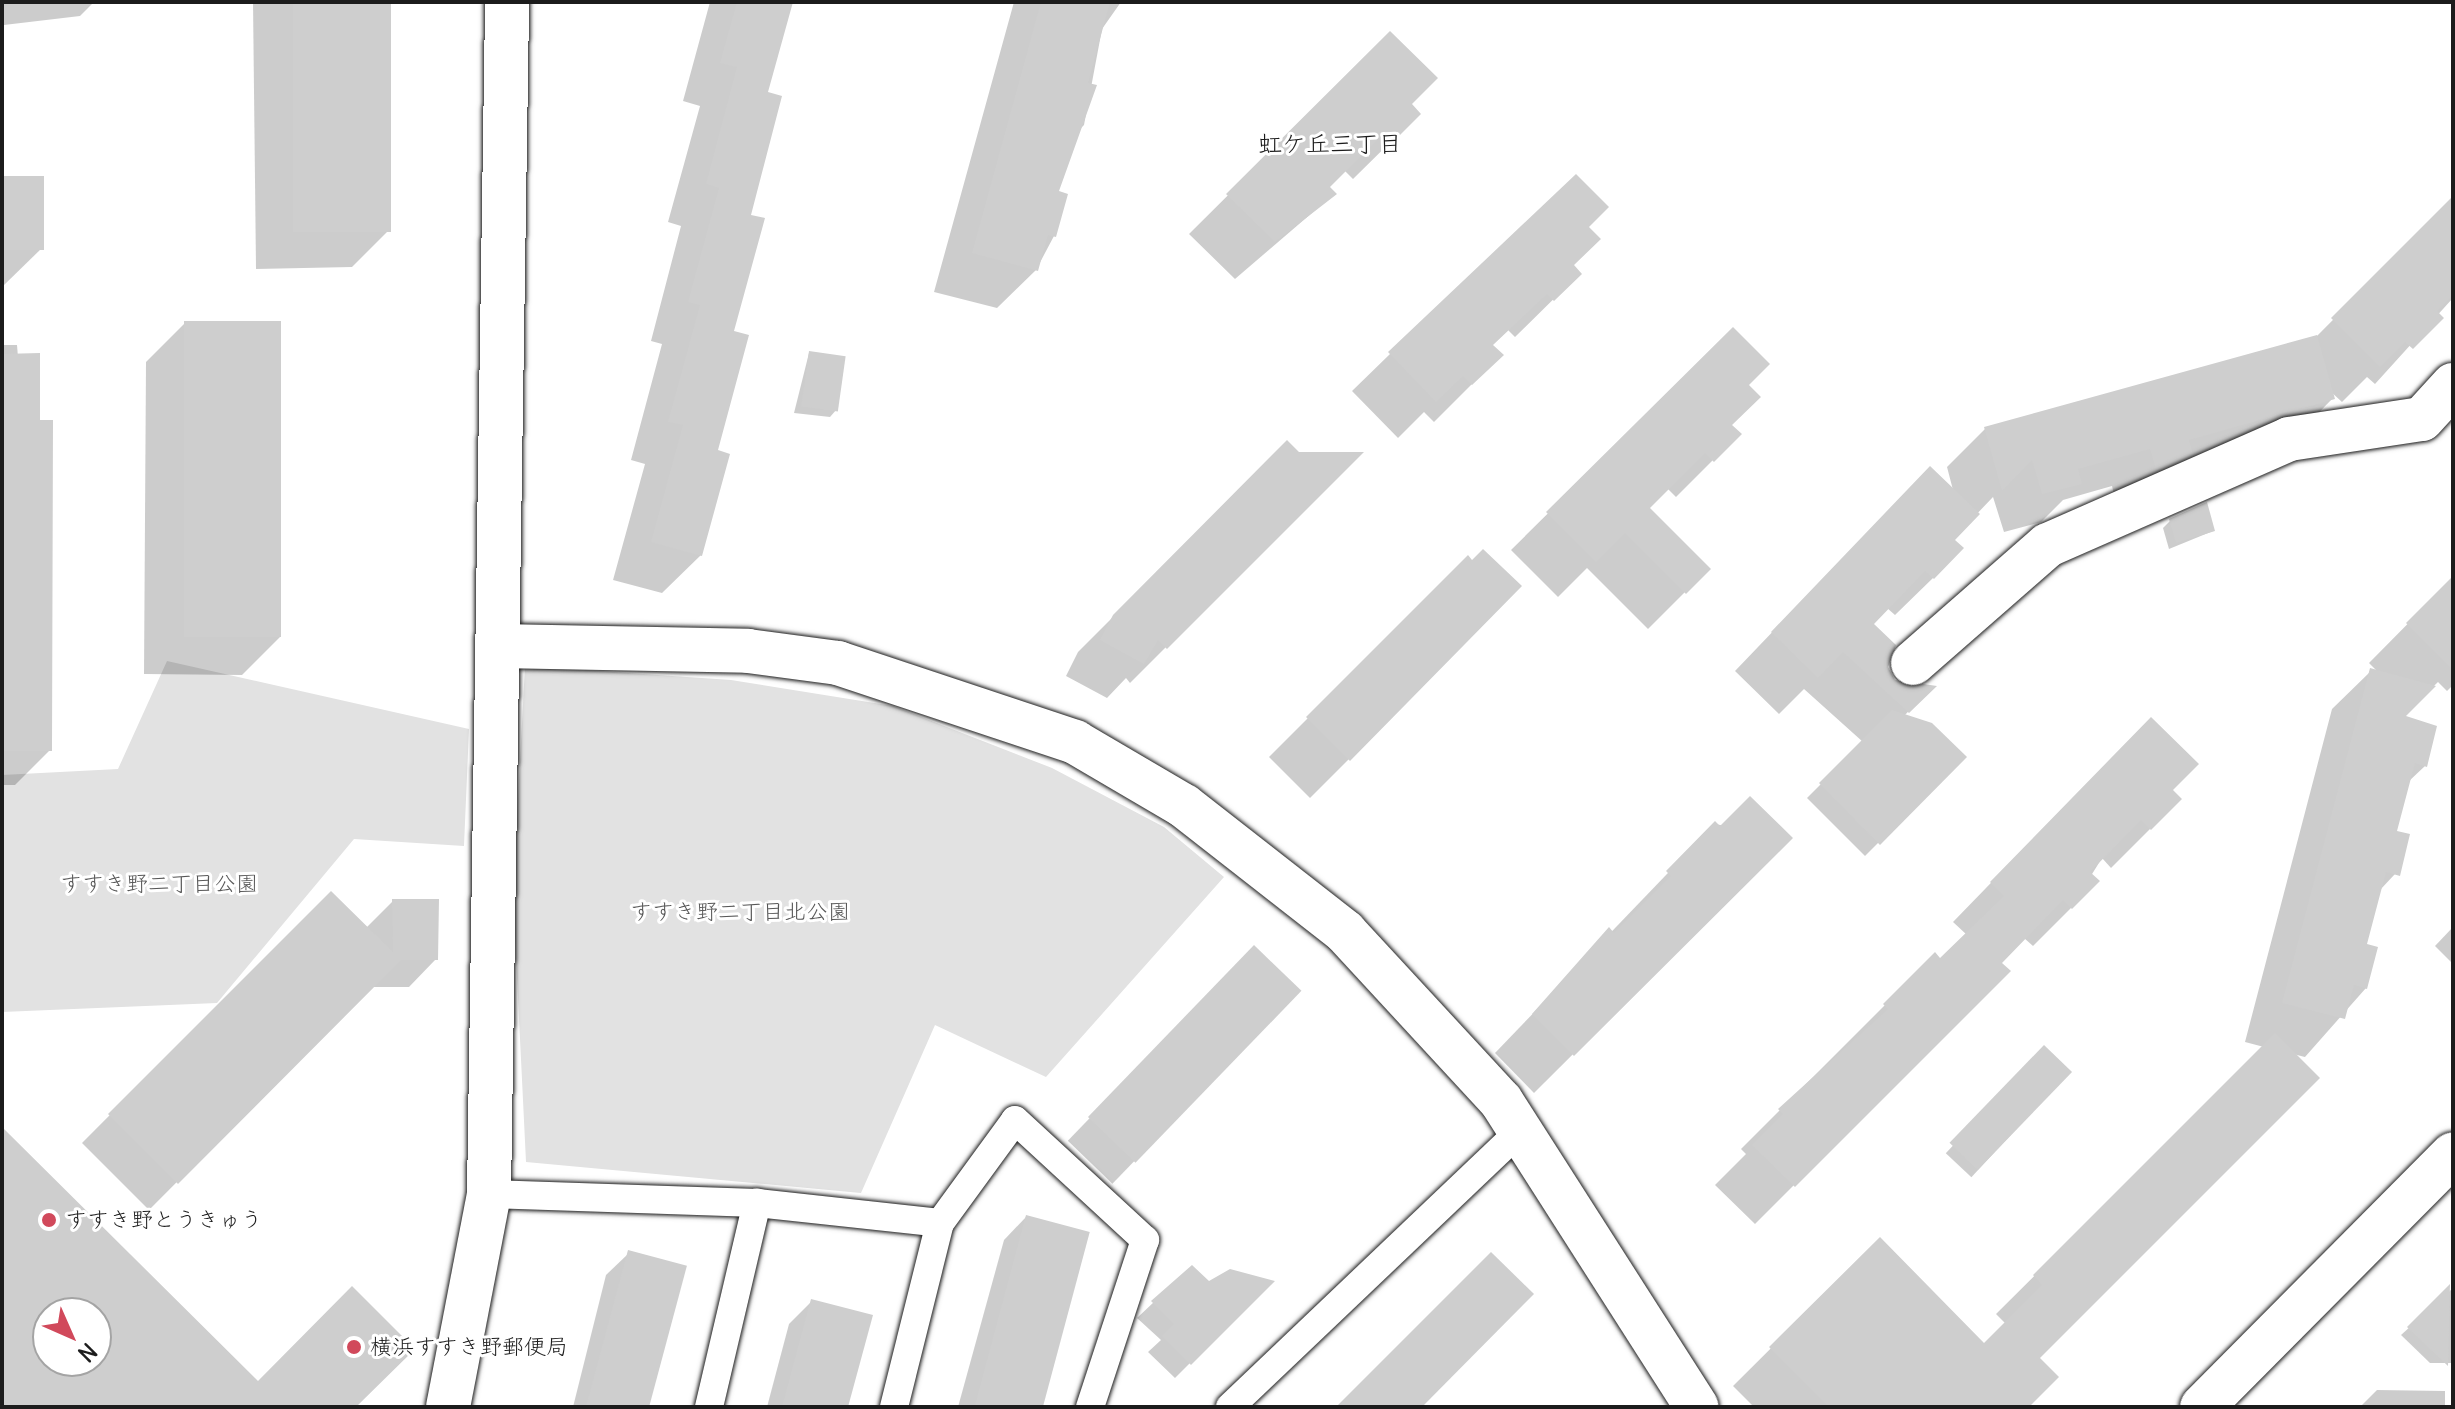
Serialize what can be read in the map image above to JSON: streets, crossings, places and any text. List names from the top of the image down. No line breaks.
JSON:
{"districts":["虹ケ丘三丁目"],"parks":["すすき野二丁目公園","すすき野二丁目北公園"],"places":["すすき野とうきゅう","横浜すすき野郵便局"],"north":"bottom right"}
